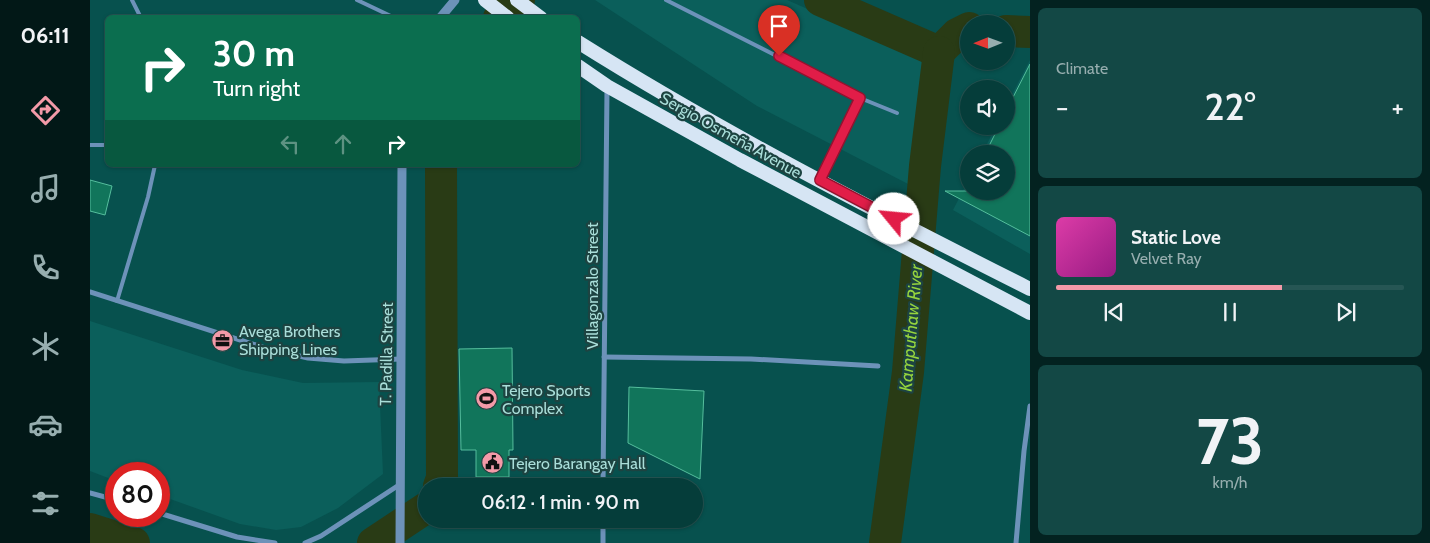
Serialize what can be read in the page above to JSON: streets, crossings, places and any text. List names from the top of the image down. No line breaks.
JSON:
{"streets":{"highway":["Sergio Osmeña Avenue"],"street":["Villagonzalo Street","T. Padilla Street"]},"crossings":[["Sergio Osmeña Avenue","Villagonzalo Street"]],"water":["Kamputhaw River"],"places":{"office":["Avega Brothers Shipping Lines"],"sports":["Tejero Sports Complex"],"public building":["Tejero Barangay Hall"]},"north":"left","page":{"tabs":"06:11","tile":["Climate",["73","km/h"]],"turn":["30 m","Turn right"],"heat":["−","22°","+"],"song":["Static Love","Velvet Ray"],"limit":"80","trip":"06:12 · 1 min · 90 m"}}
